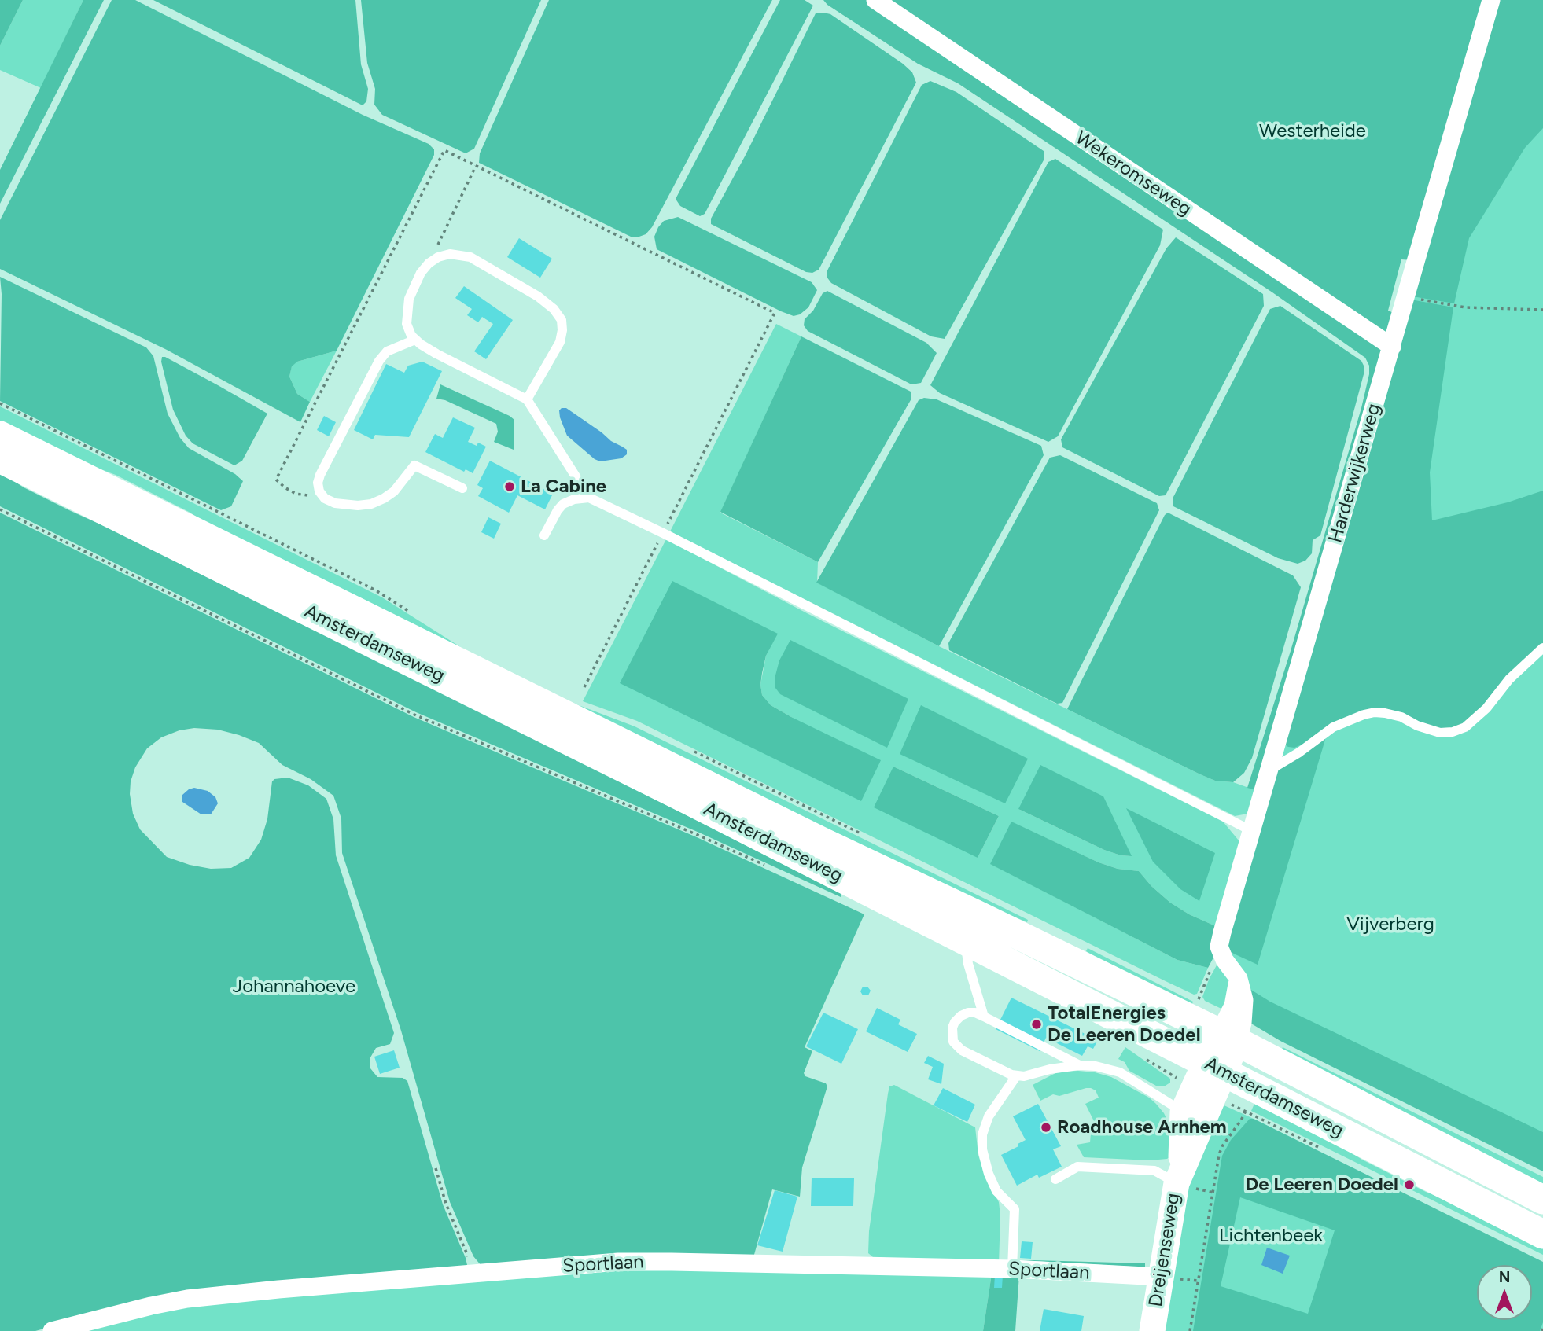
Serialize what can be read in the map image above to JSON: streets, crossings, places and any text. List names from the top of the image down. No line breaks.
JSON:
{"streets":{"main road":["Amsterdamseweg","Dreijenseweg"],"street":["Wekeromseweg","Harderwijkerweg","Sportlaan"]},"crossings":[["Wekeromseweg","Harderwijkerweg"],["Amsterdamseweg","Dreijenseweg"],["Dreijenseweg","Sportlaan"]],"parks":["Westerheide","Vijverberg","Johannahoeve","Lichtenbeek"],"places":["La Cabine","TotalEnergies De Leeren Doedel","Roadhouse Arnhem","De Leeren Doedel"],"north":"top"}
